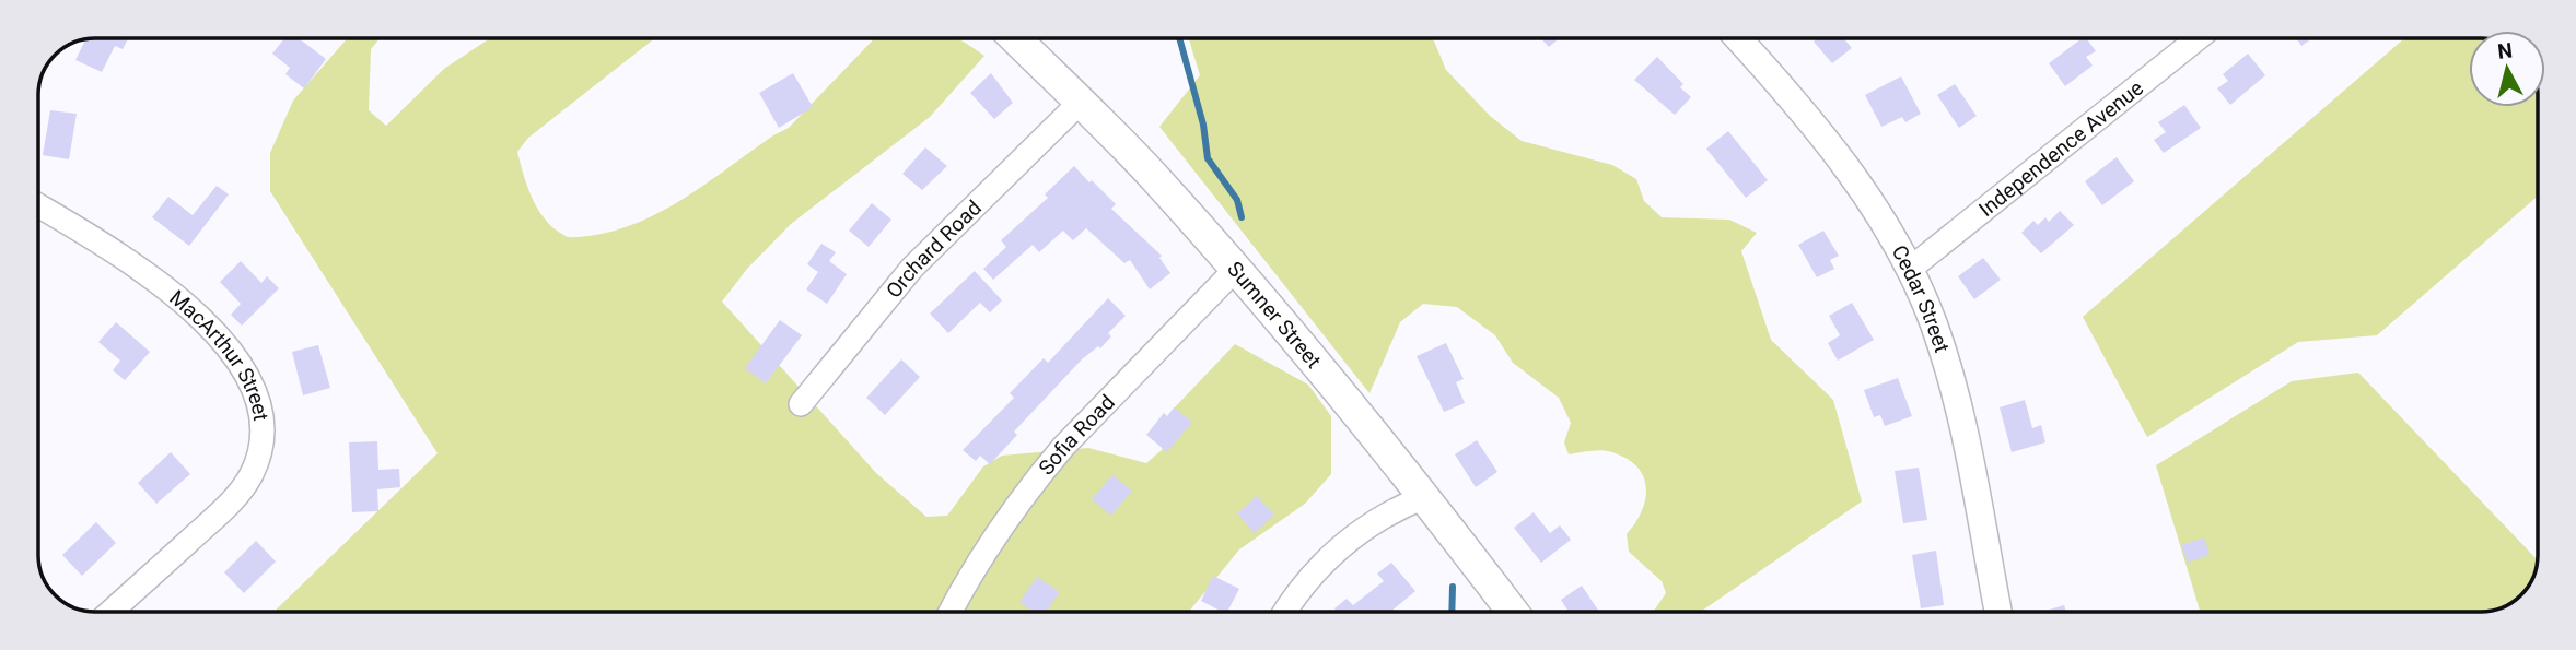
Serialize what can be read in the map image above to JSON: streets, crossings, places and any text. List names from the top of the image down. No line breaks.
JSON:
{"streets":{"main road":["Sumner Street"],"street":["Independence Avenue","Orchard Road","Cedar Street","MacArthur Street","Sofia Road"]},"crossings":[["Independence Avenue","Cedar Street"],["Orchard Road","Sumner Street"],["Sumner Street","Sofia Road"]],"north":"top"}
